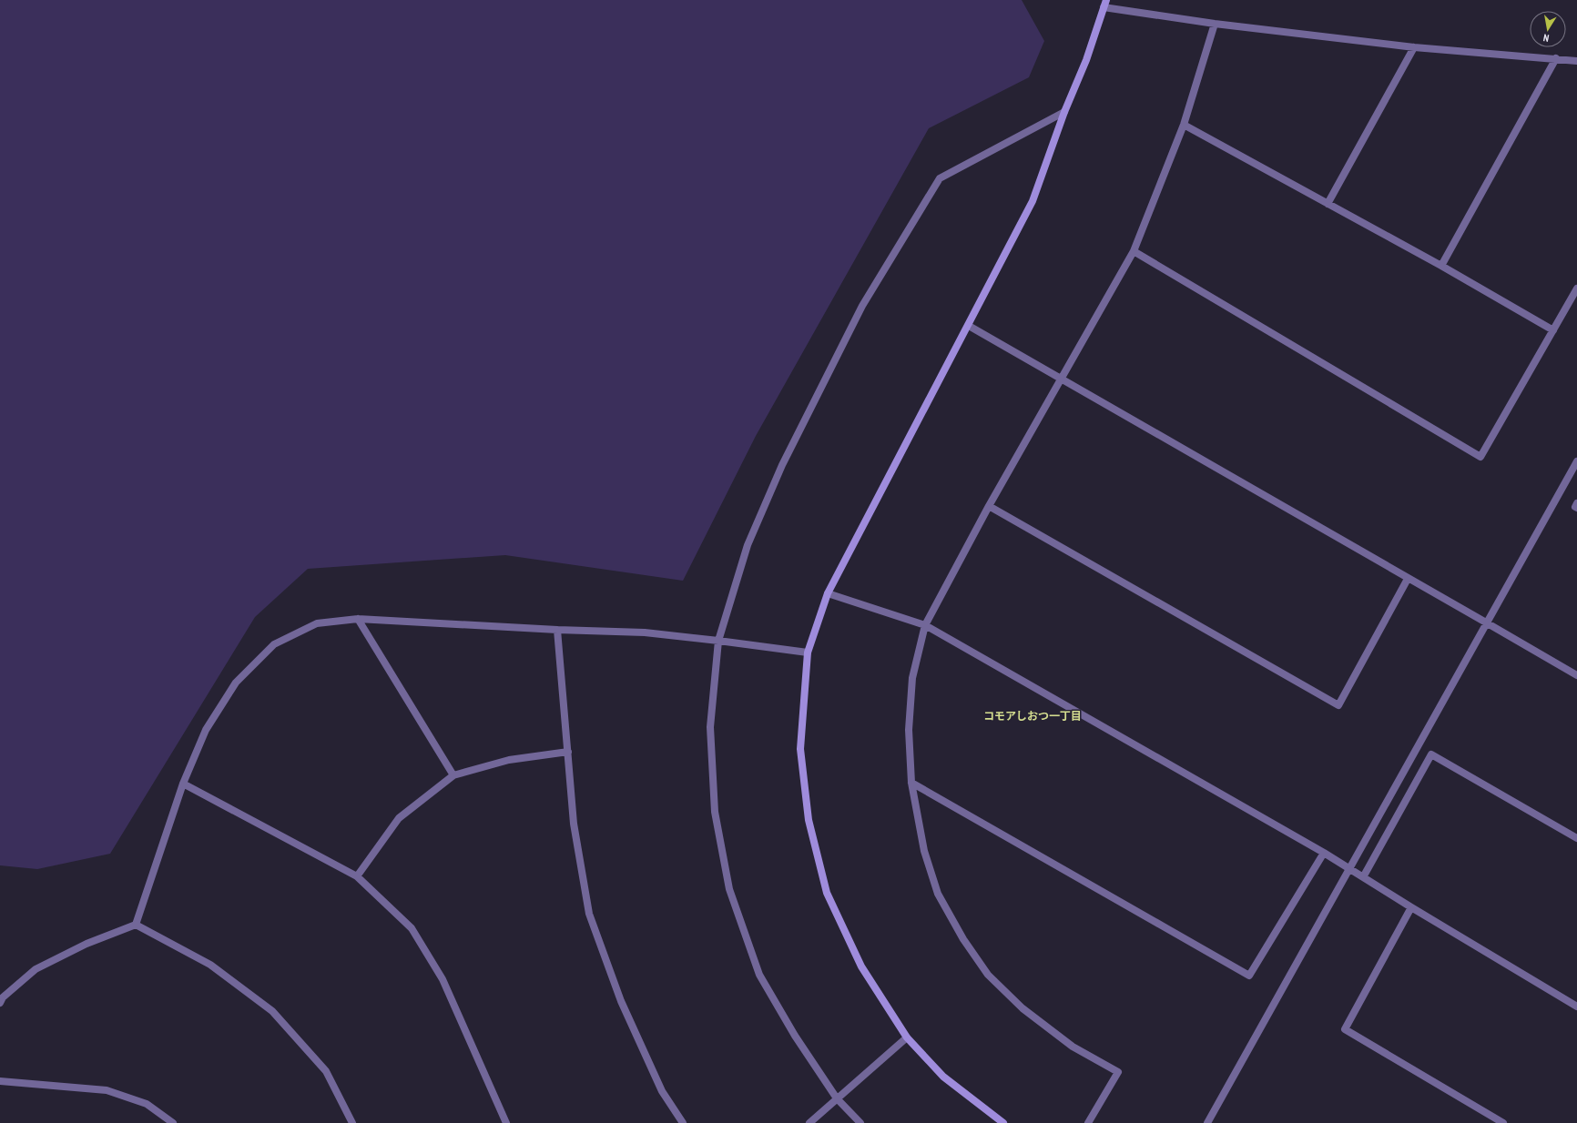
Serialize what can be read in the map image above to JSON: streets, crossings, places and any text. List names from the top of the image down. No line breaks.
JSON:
{"districts":["コモアしおつ一丁目"],"north":"bottom"}
